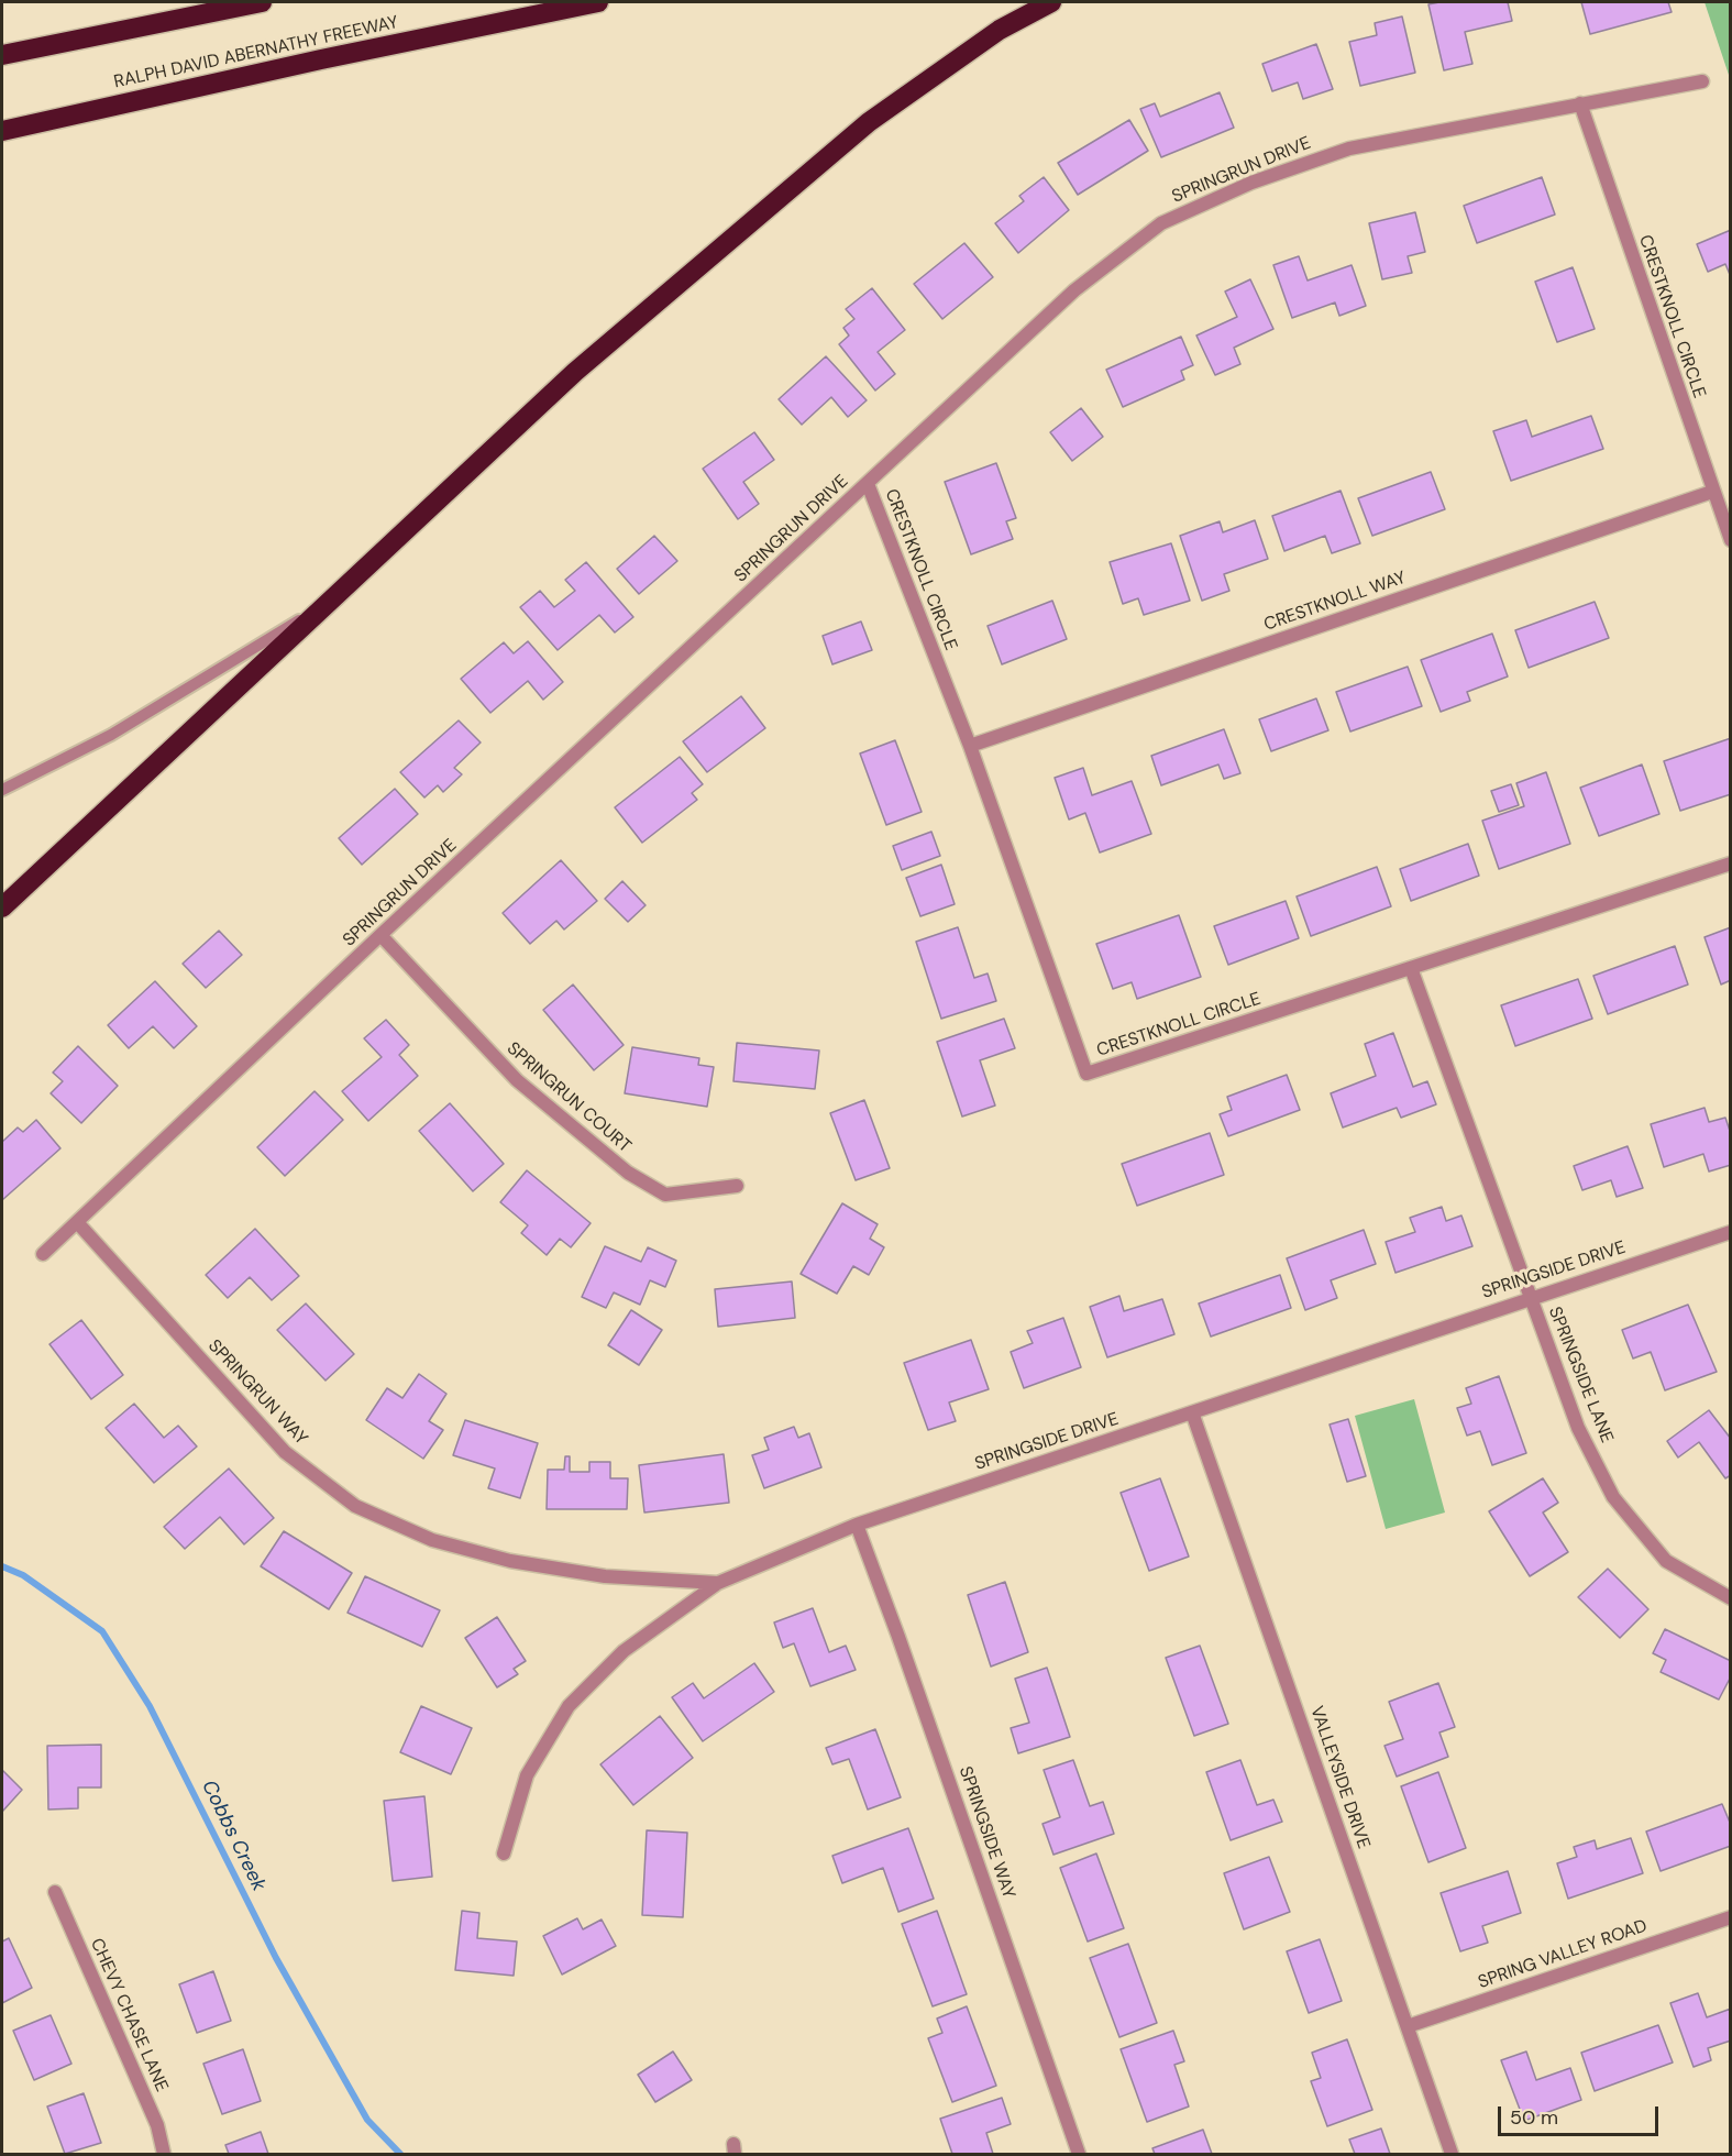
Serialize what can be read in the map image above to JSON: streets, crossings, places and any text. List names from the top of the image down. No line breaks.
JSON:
{"streets":{"highway":["RALPH DAVID ABERNATHY FREEWAY"],"street":["SPRINGRUN DRIVE","CRESTKNOLL CIRCLE","CRESTKNOLL WAY","SPRINGRUN COURT","SPRINGSIDE DRIVE","SPRINGSIDE LANE","SPRINGRUN WAY","VALLEYSIDE DRIVE","SPRINGSIDE WAY","SPRING VALLEY ROAD","CHEVY CHASE LANE"]},"crossings":[["SPRINGRUN DRIVE","CRESTKNOLL CIRCLE"],["SPRINGRUN DRIVE","SPRINGRUN COURT"],["SPRINGRUN DRIVE","SPRINGRUN WAY"],["CRESTKNOLL CIRCLE","CRESTKNOLL WAY"],["CRESTKNOLL CIRCLE","SPRINGSIDE LANE"],["SPRINGSIDE DRIVE","SPRINGSIDE LANE"],["SPRINGSIDE DRIVE","SPRINGRUN WAY"],["SPRINGSIDE DRIVE","VALLEYSIDE DRIVE"],["SPRINGSIDE DRIVE","SPRINGSIDE WAY"],["VALLEYSIDE DRIVE","SPRING VALLEY ROAD"]],"water":["Cobbs Creek"],"scale_bar":"50 m"}
